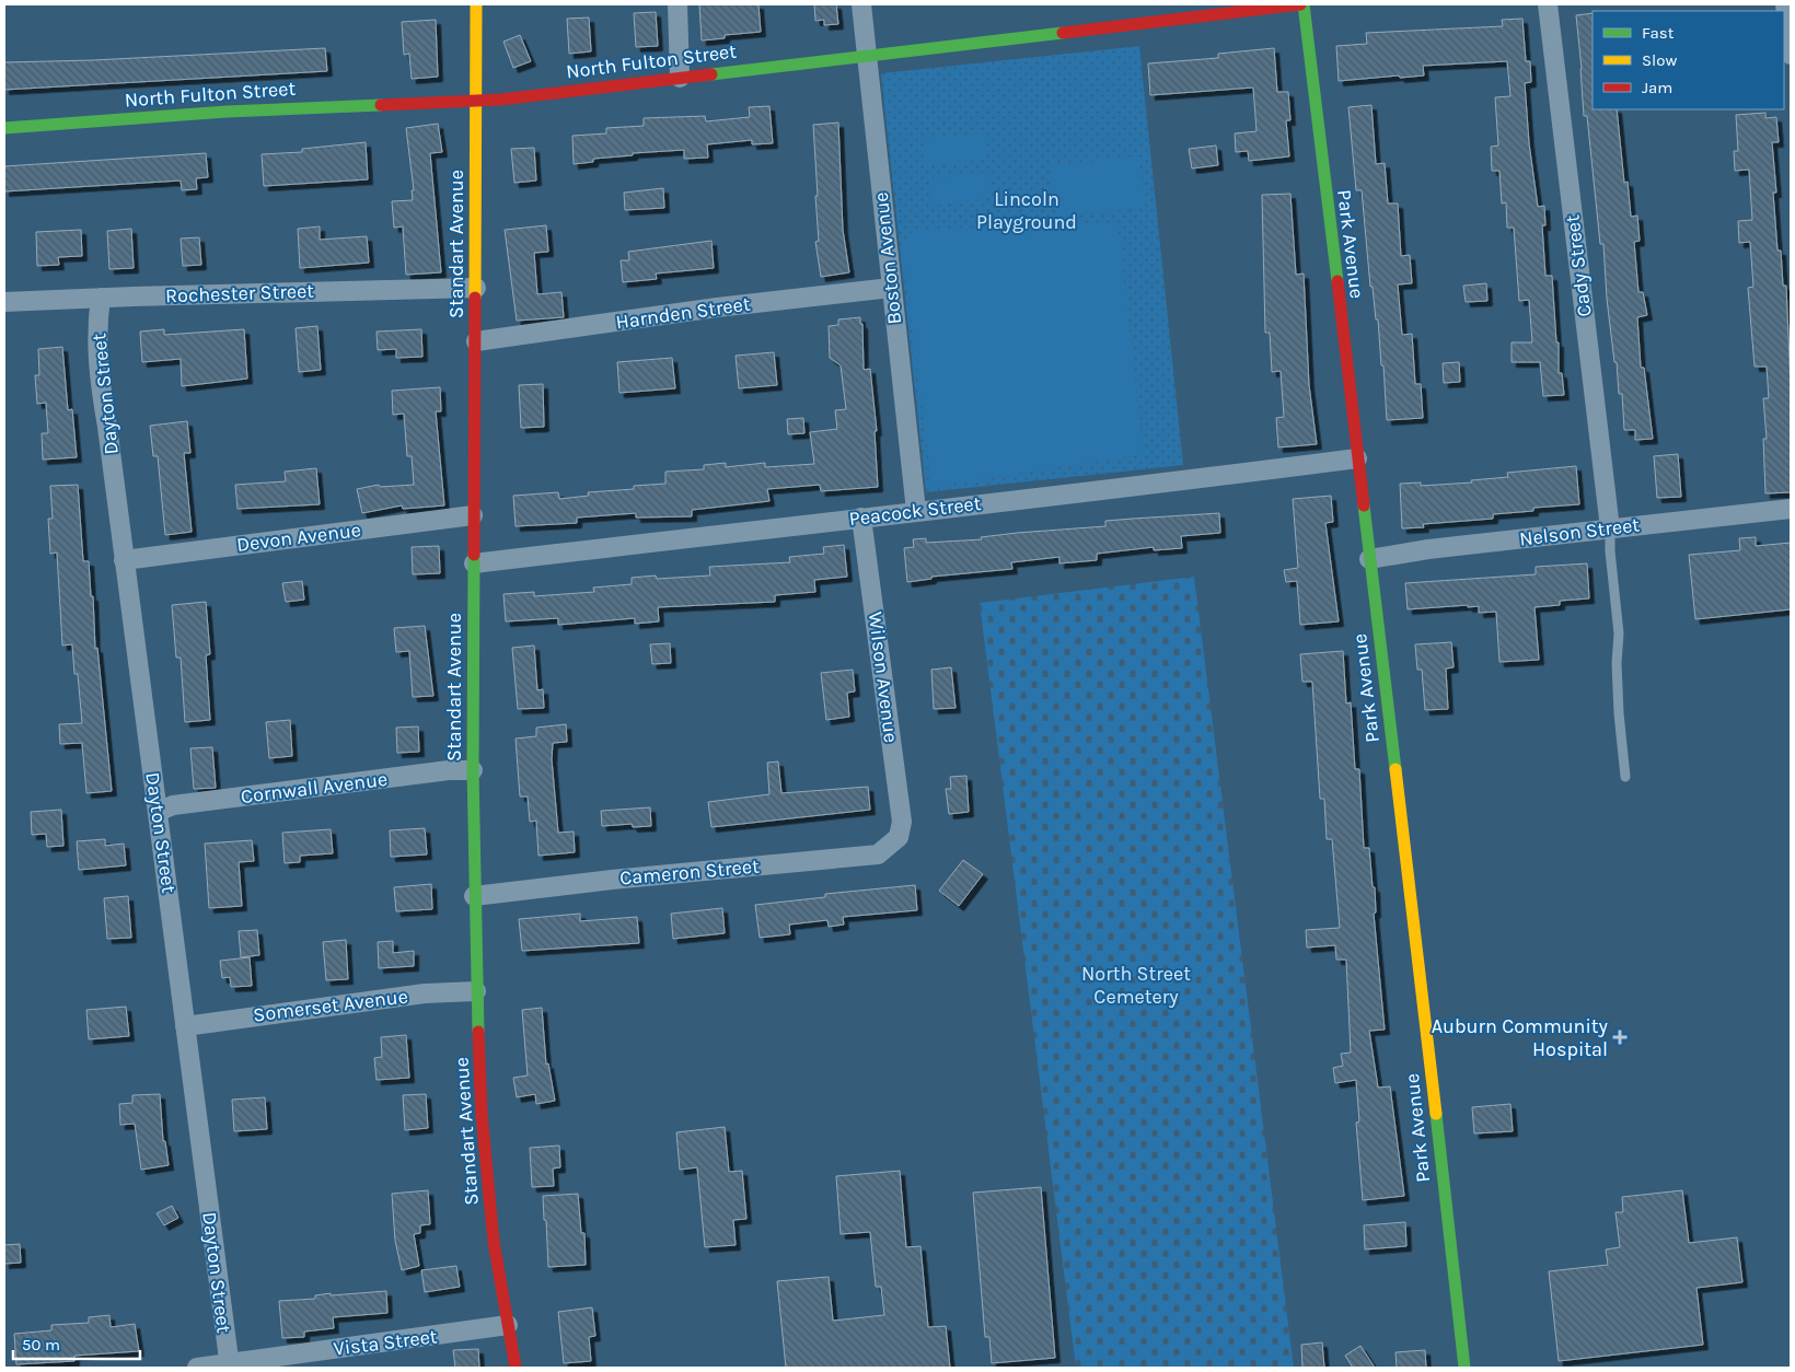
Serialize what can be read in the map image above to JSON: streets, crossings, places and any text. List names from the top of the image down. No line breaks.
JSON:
{"streets":{"street":["North Fulton Street","Standart Avenue","Park Avenue","Boston Avenue","Cady Street","Rochester Street","Harnden Street","Dayton Street","Peacock Street","Nelson Street","Devon Avenue","Wilson Avenue","Cornwall Avenue","Cameron Street","Somerset Avenue","Vista Street"]},"crossings":[["North Fulton Street","Standart Avenue"],["North Fulton Street","Park Avenue"],["North Fulton Street","Boston Avenue"],["Standart Avenue","Rochester Street"],["Standart Avenue","Harnden Street"],["Standart Avenue","Peacock Street"],["Standart Avenue","Devon Avenue"],["Standart Avenue","Cornwall Avenue"],["Standart Avenue","Cameron Street"],["Standart Avenue","Somerset Avenue"],["Standart Avenue","Vista Street"],["Park Avenue","Peacock Street"],["Park Avenue","Nelson Street"],["Boston Avenue","Harnden Street"],["Boston Avenue","Peacock Street"],["Cady Street","Nelson Street"],["Rochester Street","Dayton Street"],["Dayton Street","Devon Avenue"],["Dayton Street","Cornwall Avenue"],["Dayton Street","Somerset Avenue"],["Dayton Street","Vista Street"],["Peacock Street","Wilson Avenue"],["Wilson Avenue","Cameron Street"]],"parks":["Lincoln Playground","North Street Cemetery"],"places":{"health":["Auburn Community Hospital"]},"legend":["Fast","Slow","Jam"],"scale_bar":"50 m"}
